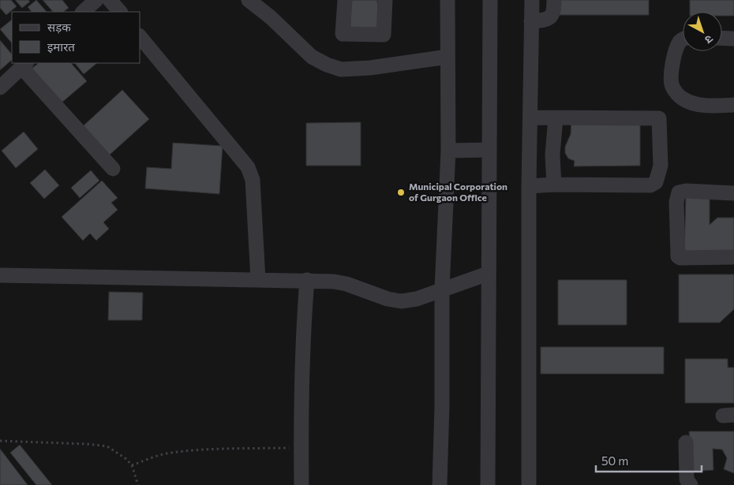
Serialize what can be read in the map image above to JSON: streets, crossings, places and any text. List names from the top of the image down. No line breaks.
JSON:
{"places":["Municipal Corporation of Gurgaon Office"],"legend":["सड़क","इमारत"],"scale_bar":"50 m","north":"bottom right"}
